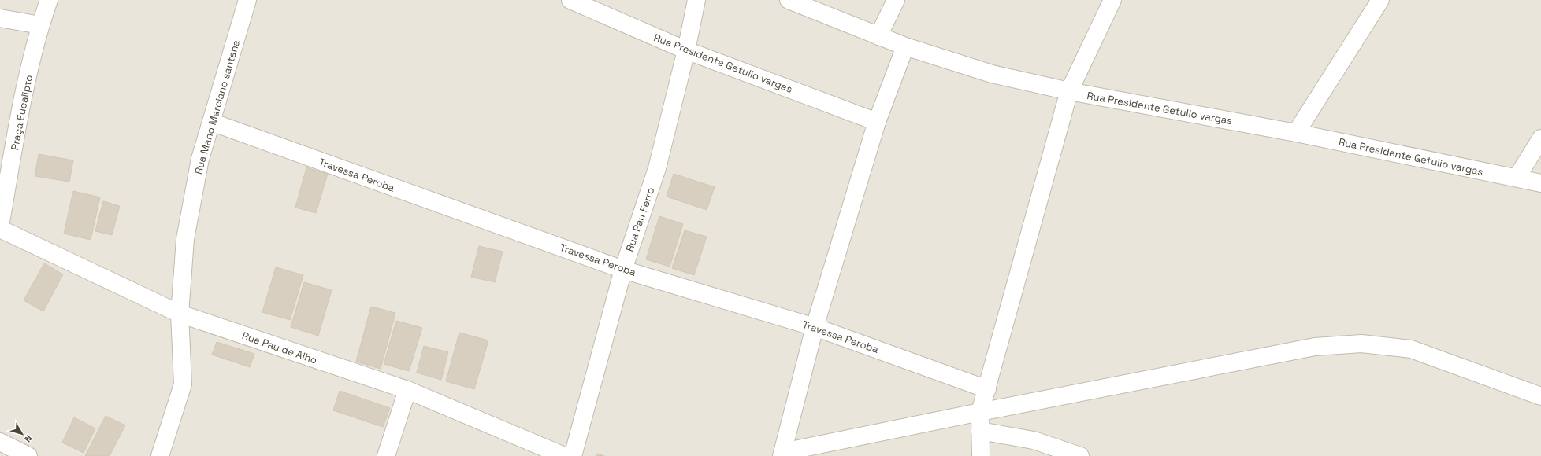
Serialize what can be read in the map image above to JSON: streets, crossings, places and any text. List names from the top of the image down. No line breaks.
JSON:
{"streets":{"street":["Rua Presidente Getulio vargas","Rua Mano Marciano santana","Praça Eucalipto","Travessa Peroba","Rua Pau Ferro","Rua Pau de Alho"]},"crossings":[["Rua Presidente Getulio vargas","Rua Pau Ferro"],["Rua Mano Marciano santana","Travessa Peroba"],["Rua Mano Marciano santana","Rua Pau de Alho"],["Praça Eucalipto","Rua Pau de Alho"],["Travessa Peroba","Rua Pau Ferro"]],"north":"bottom right"}
